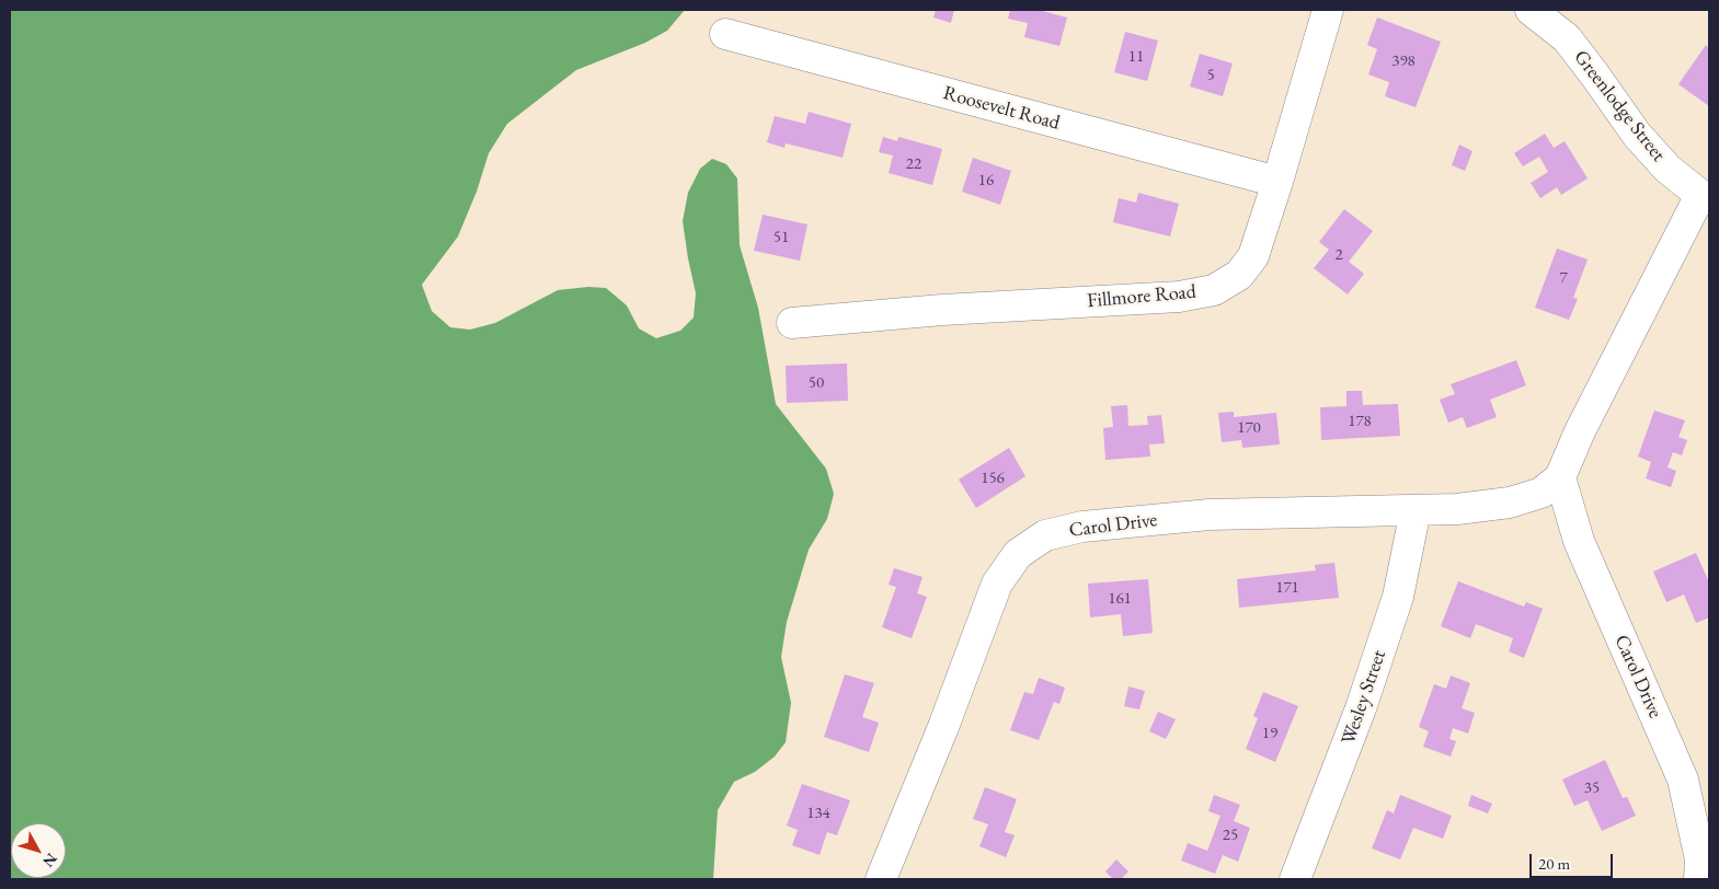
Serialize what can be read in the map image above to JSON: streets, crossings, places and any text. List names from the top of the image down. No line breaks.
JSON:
{"streets":{"street":["Greenlodge Street","Roosevelt Road","Fillmore Road","Carol Drive","Wesley Street"]},"crossings":[["Greenlodge Street","Carol Drive"],["Roosevelt Road","Fillmore Road"],["Carol Drive","Wesley Street"]],"house_numbers":["11","398","5","22","16","51","2","7","50","178","170","156","171","161","19","35","134","25"],"scale_bar":"20 m","north":"bottom right"}
